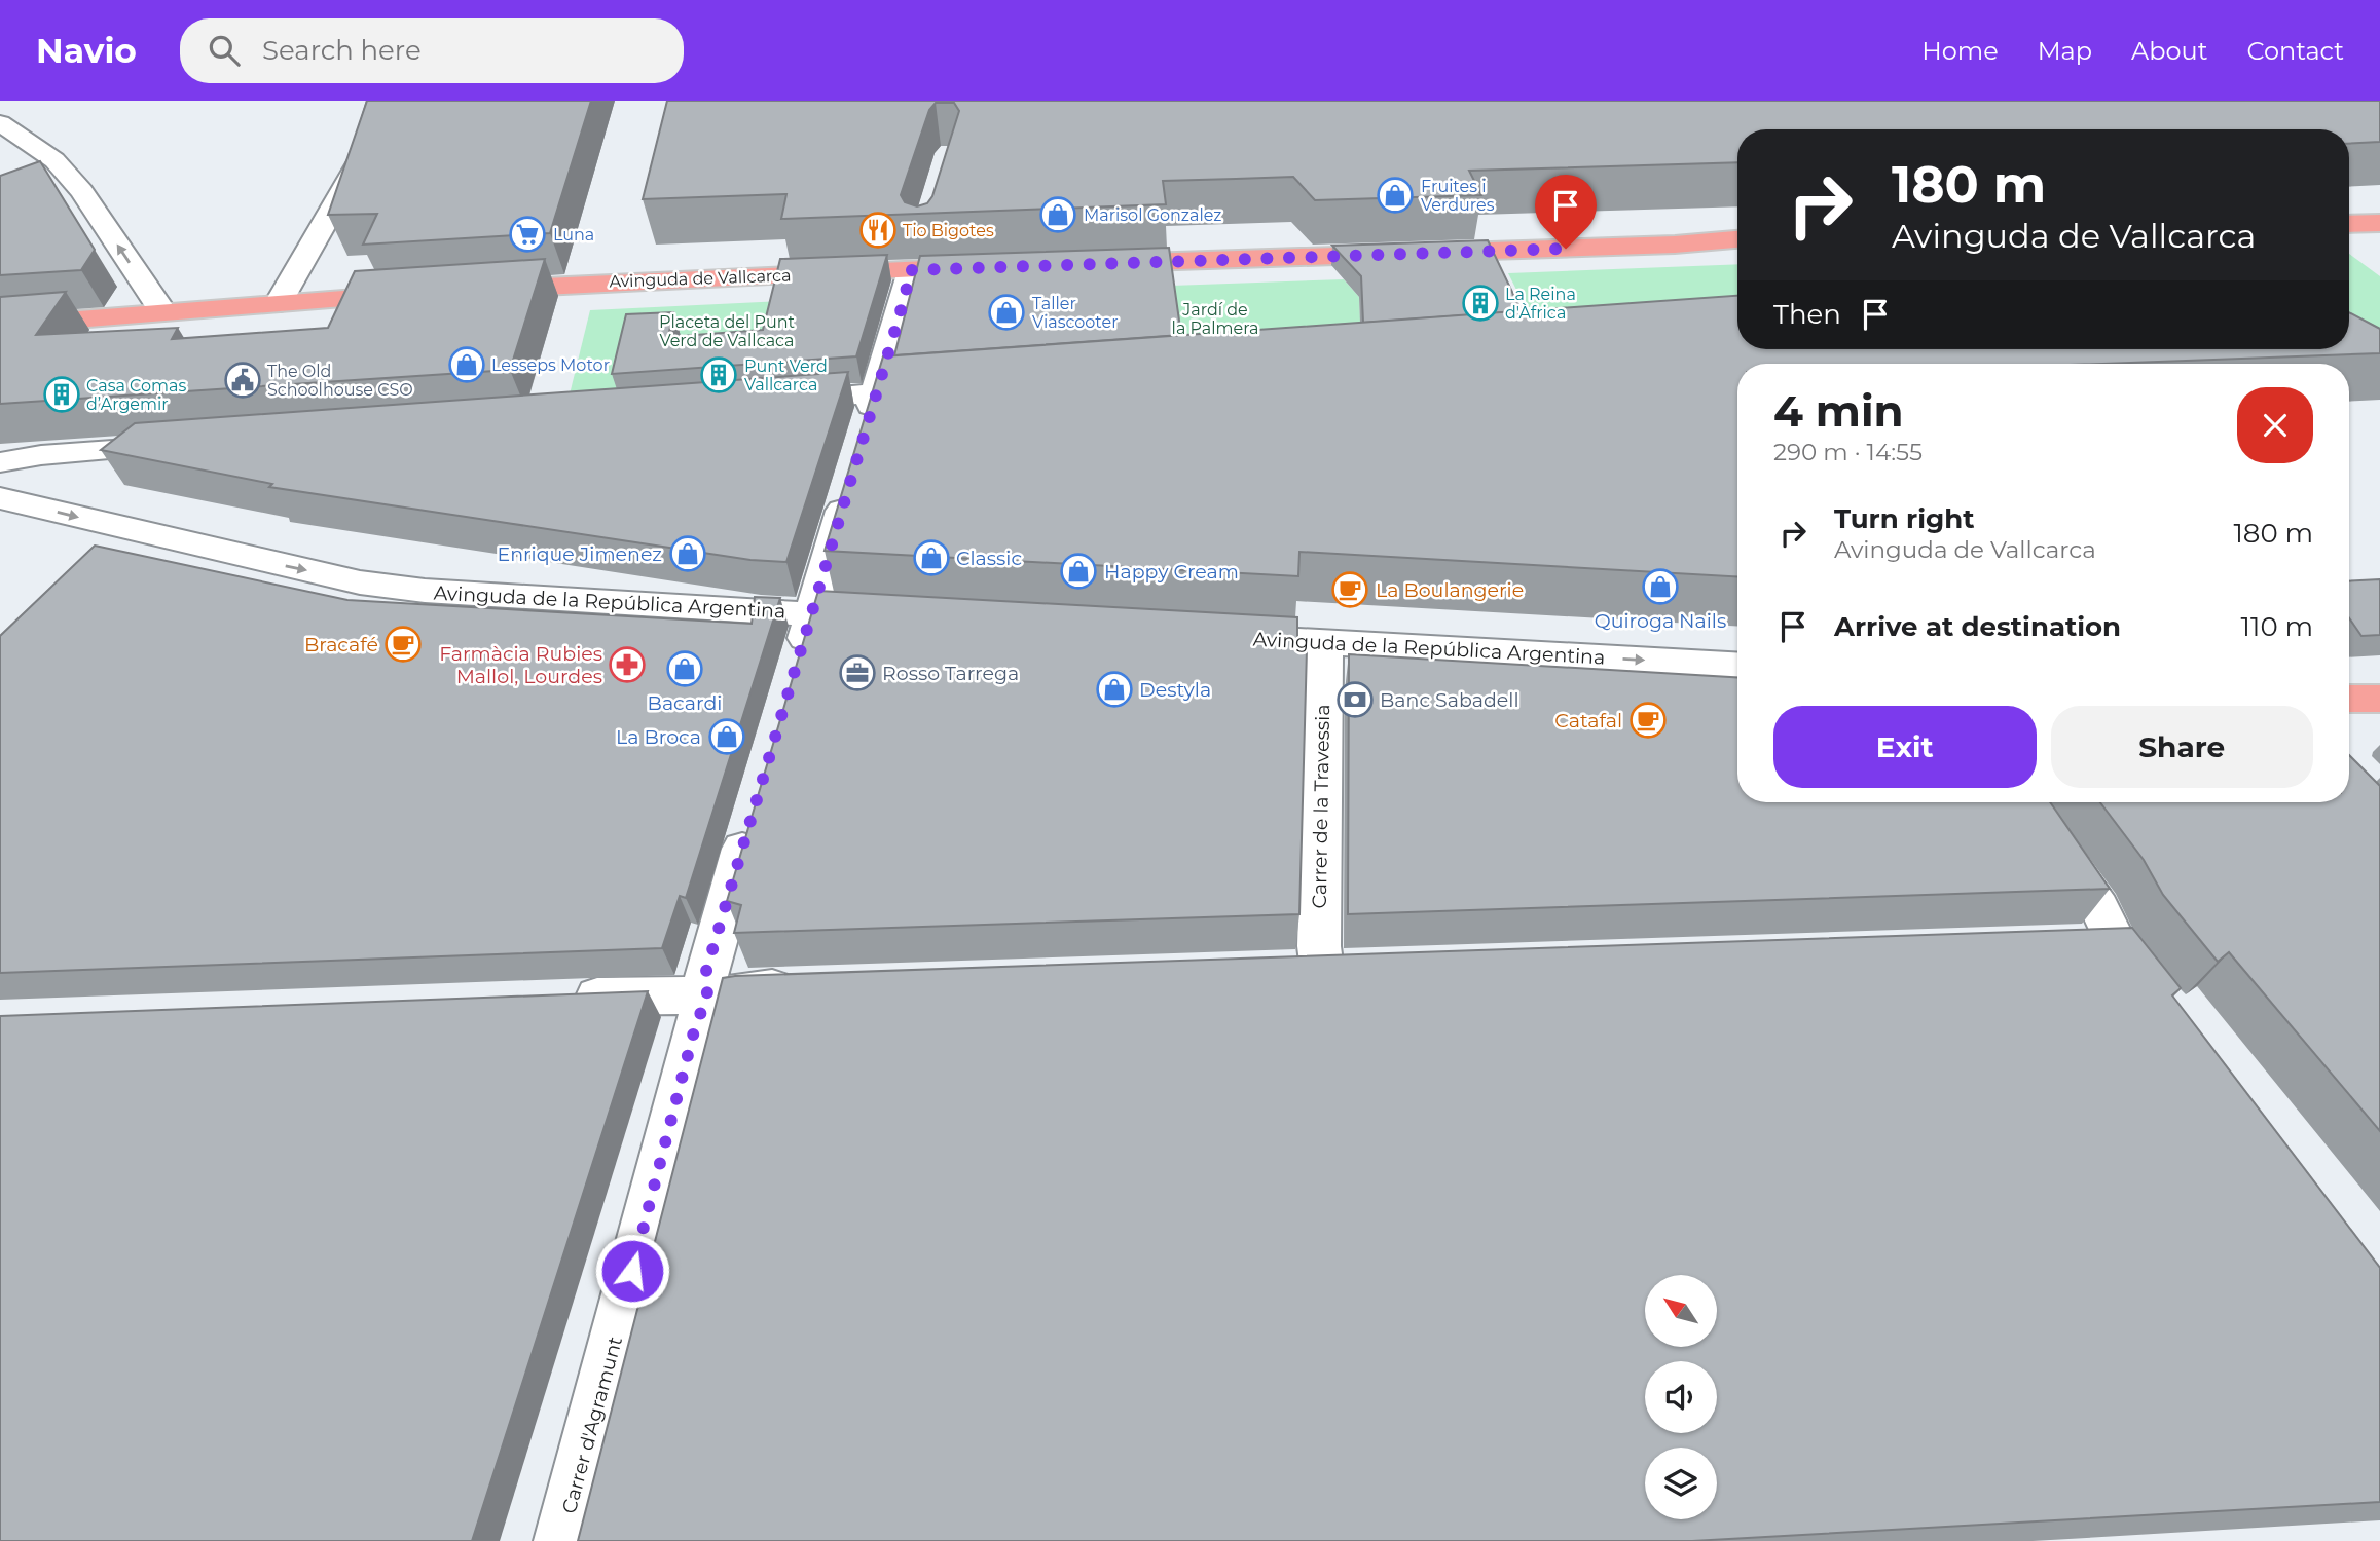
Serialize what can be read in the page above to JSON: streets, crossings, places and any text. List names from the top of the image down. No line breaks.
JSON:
{"streets":{"main road":["Avinguda de Vallcarca"],"street":["Avinguda de la República Argentina","Carrer de la Travessia","Carrer d'Agramunt"]},"crossings":[["Avinguda de la República Argentina","Carrer de la Travessia"]],"one_way":["Avinguda de la República Argentina"],"parks":["Jardí de la Palmera","Placeta del Punt Verd de Vallcaca"],"places":{"shop":["Fruites i Verdures","Marisol Gonzalez","Taller Viascooter","Lesseps Motor","Enrique Jimenez","Classic","Happy Cream","Quiroga Nails","Bacardi","Destyla","La Broca"],"restaurant":["Tio Bigotes"],"supermarket":["Luna"],"building":["La Reina d'Àfrica","Punt Verd Vallcarca","Casa Comas d’Argemir"],"public building":["The Old Schoolhouse CSO"],"cafe":["La Boulangerie","Bracafé","Catafal"],"pharmacy":["Farmàcia Rubies Mallol, Lourdes"],"office":["Rosso Tarrega"],"bank":["Banc Sabadell"]},"north":"top left","page":{"header":"Navio","search":"Search here","nav":["Home","Map","About","Contact"],"turn":["180 m","Avinguda de Vallcarca"],"then":"Then","heading":["4 min","290 m · 14:55"],"list":[{"name":"Turn right","note":"Avinguda de Vallcarca","value":"180 m"},{"name":"Arrive at destination","value":"110 m"}],"buttons":["Exit","Share"]}}
